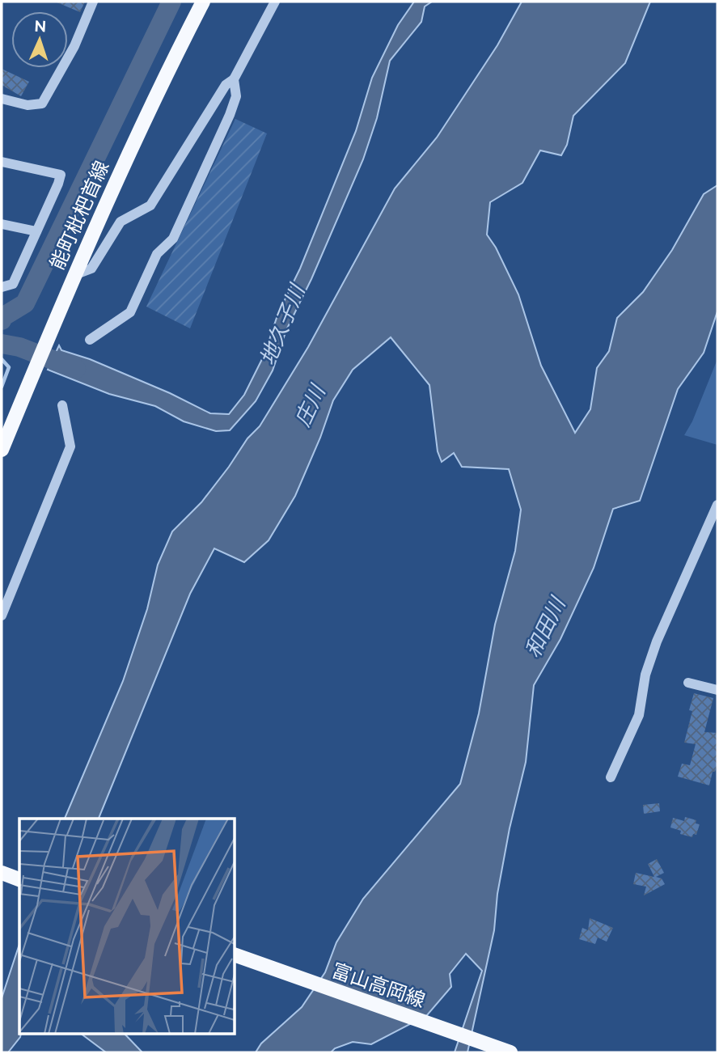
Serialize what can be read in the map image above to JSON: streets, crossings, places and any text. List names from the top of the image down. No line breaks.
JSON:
{"streets":{"main road":["能町枇杷首線","富山高岡線"]},"water":["地久子川","庄川","和田川"],"north":"top"}
